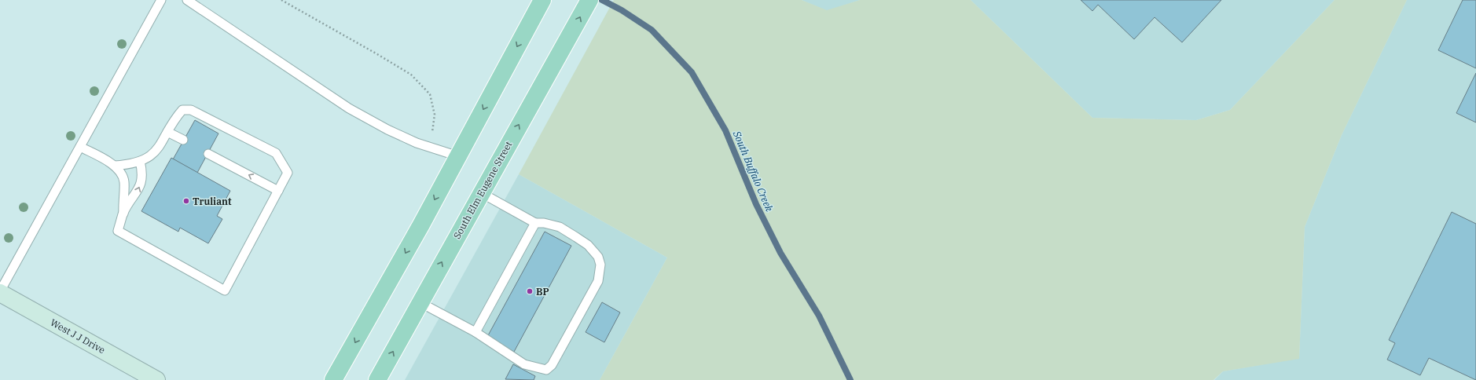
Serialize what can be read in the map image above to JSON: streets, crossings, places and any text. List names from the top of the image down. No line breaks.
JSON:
{"streets":{"main road":["South Elm Eugene Street"],"street":["West J J Drive"]},"water":["South Buffalo Creek"],"places":["Truliant","BP"]}
